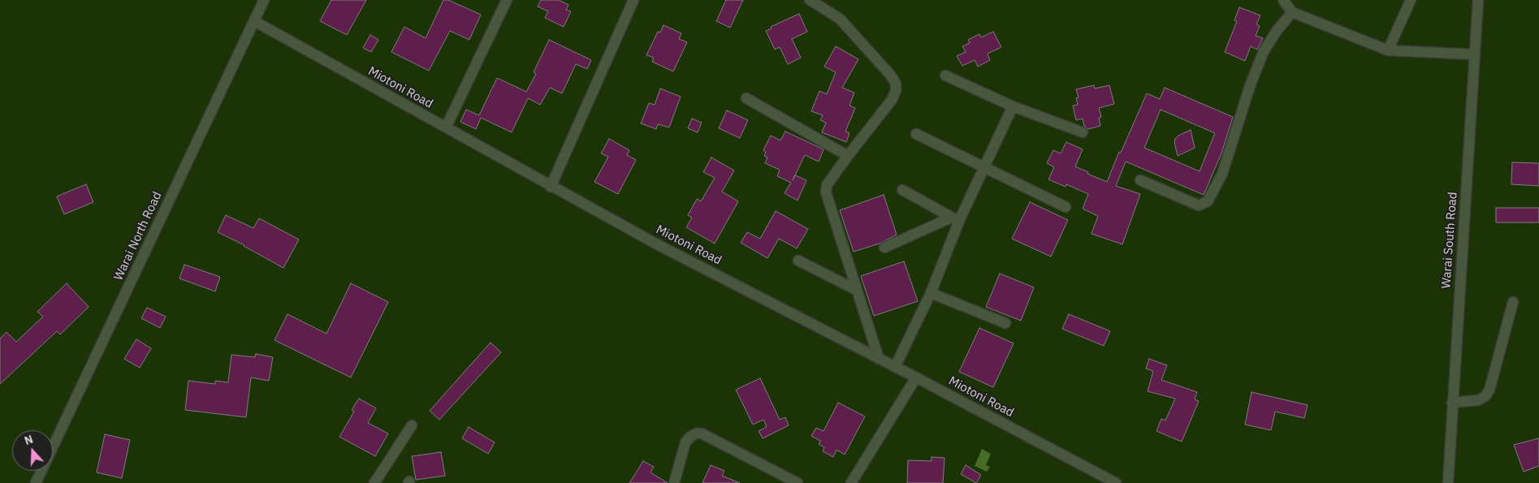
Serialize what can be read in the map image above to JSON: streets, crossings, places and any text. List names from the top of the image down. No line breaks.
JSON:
{"streets":{"street":["Miotoni Road","Warai North Road","Warai South Road"]},"crossings":[["Miotoni Road","Warai North Road"]],"north":"top"}
